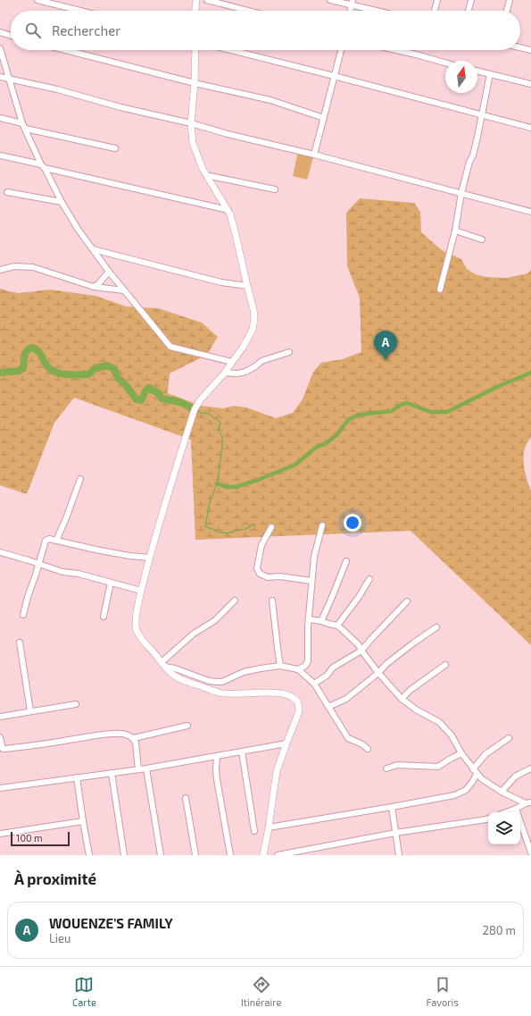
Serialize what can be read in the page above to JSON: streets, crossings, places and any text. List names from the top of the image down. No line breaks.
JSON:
{"scale_bar":"100 m","north":"top","page":{"search":"Rechercher","pins":"A","scale":"100 m","heading":"À proximité","list":[{"mark":"A","name":"WOUENZE'S FAMILY","note":"Lieu","value":"280 m"}],"nav":["Carte","Itinéraire","Favoris"]}}
